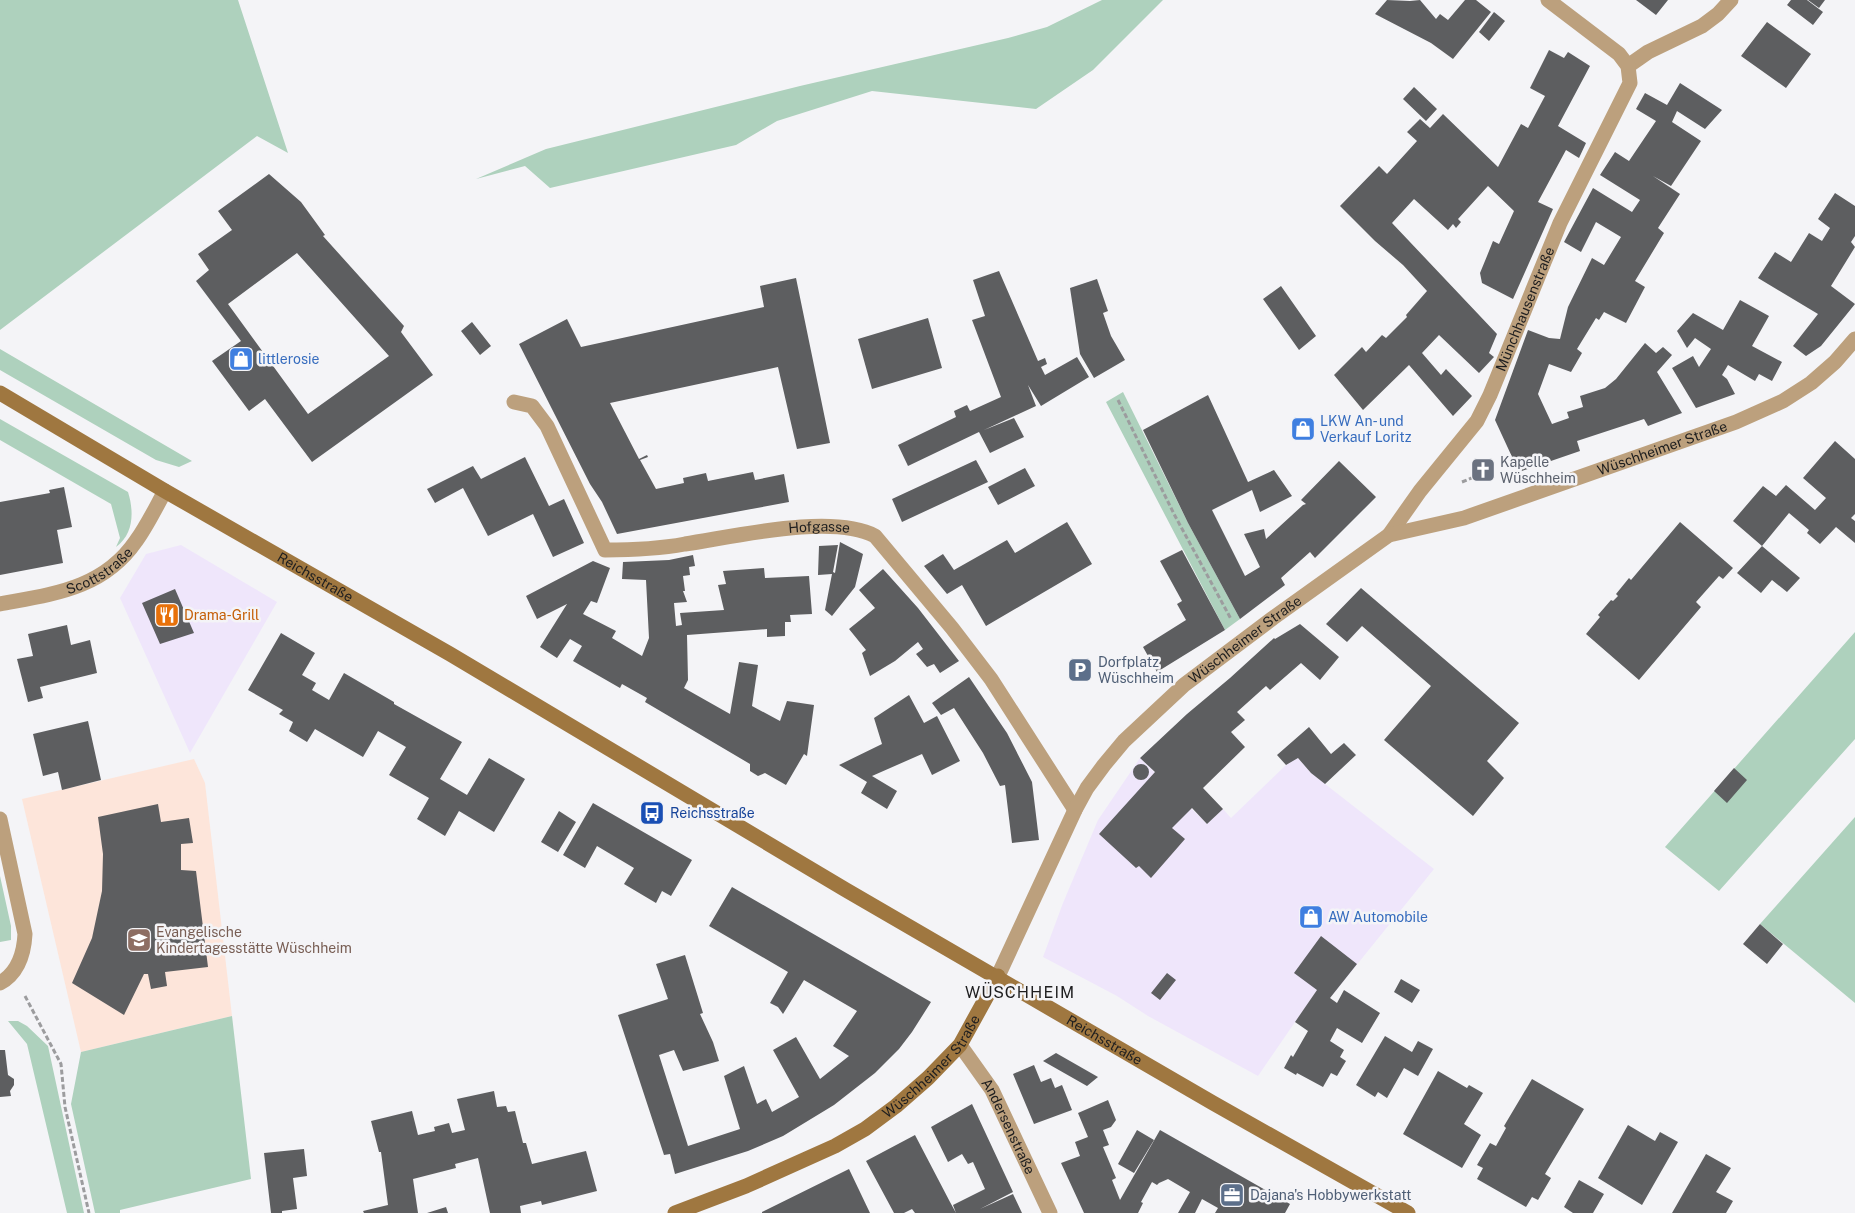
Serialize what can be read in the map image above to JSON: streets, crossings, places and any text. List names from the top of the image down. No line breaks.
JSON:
{"streets":{"main road":["Wüschheimer Straße","Reichsstraße"],"street":["Münchhausenstraße","Hofgasse","Scottstraße","Andersenstraße"]},"crossings":[["Münchhausenstraße","Wüschheimer Straße"],["Wüschheimer Straße","Hofgasse"],["Wüschheimer Straße","Reichsstraße"],["Wüschheimer Straße","Andersenstraße"],["Scottstraße","Reichsstraße"]],"districts":["WÜSCHHEIM"],"places":{"shop":["littlerosie","LKW An- und Verkauf Loritz","AW Automobile"],"church":["Kapelle Wüschheim"],"restaurant":["Drama-Grill"],"parking":["Dorfplatz Wüschheim"],"bus stop":["Reichsstraße"],"school or university":["Evangelische Kindertagesstätte Wüschheim"],"office":["Dajana's Hobbywerkstatt"]}}
